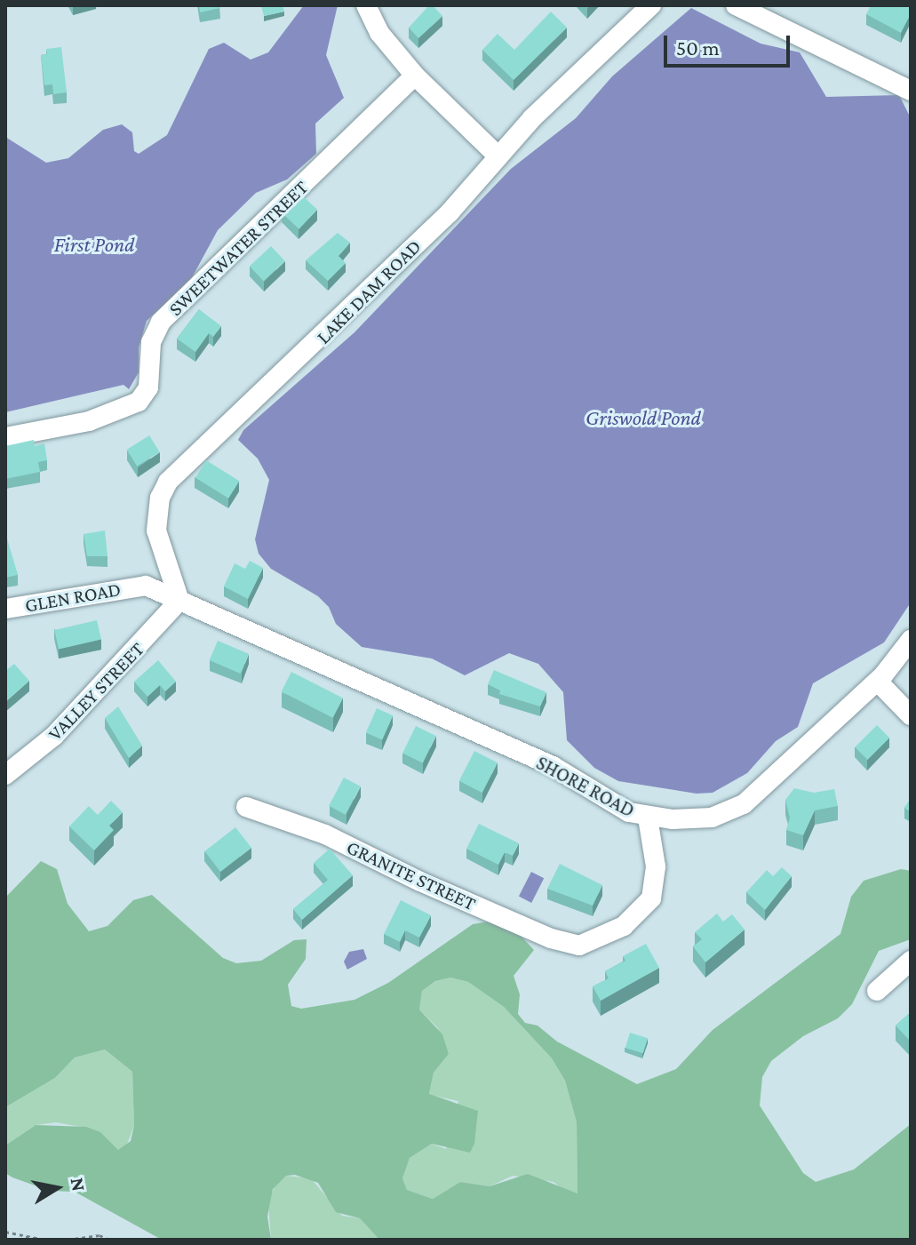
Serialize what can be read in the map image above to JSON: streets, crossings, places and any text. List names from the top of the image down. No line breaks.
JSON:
{"streets":{"street":["SWEETWATER STREET","LAKE DAM ROAD","GLEN ROAD","VALLEY STREET","SHORE ROAD","GRANITE STREET"]},"crossings":[["LAKE DAM ROAD","GLEN ROAD"],["LAKE DAM ROAD","VALLEY STREET"],["LAKE DAM ROAD","SHORE ROAD"],["GLEN ROAD","VALLEY STREET"],["GLEN ROAD","SHORE ROAD"],["VALLEY STREET","SHORE ROAD"],["SHORE ROAD","GRANITE STREET"]],"water":["First Pond","Griswold Pond"],"scale_bar":"50 m","north":"right"}
